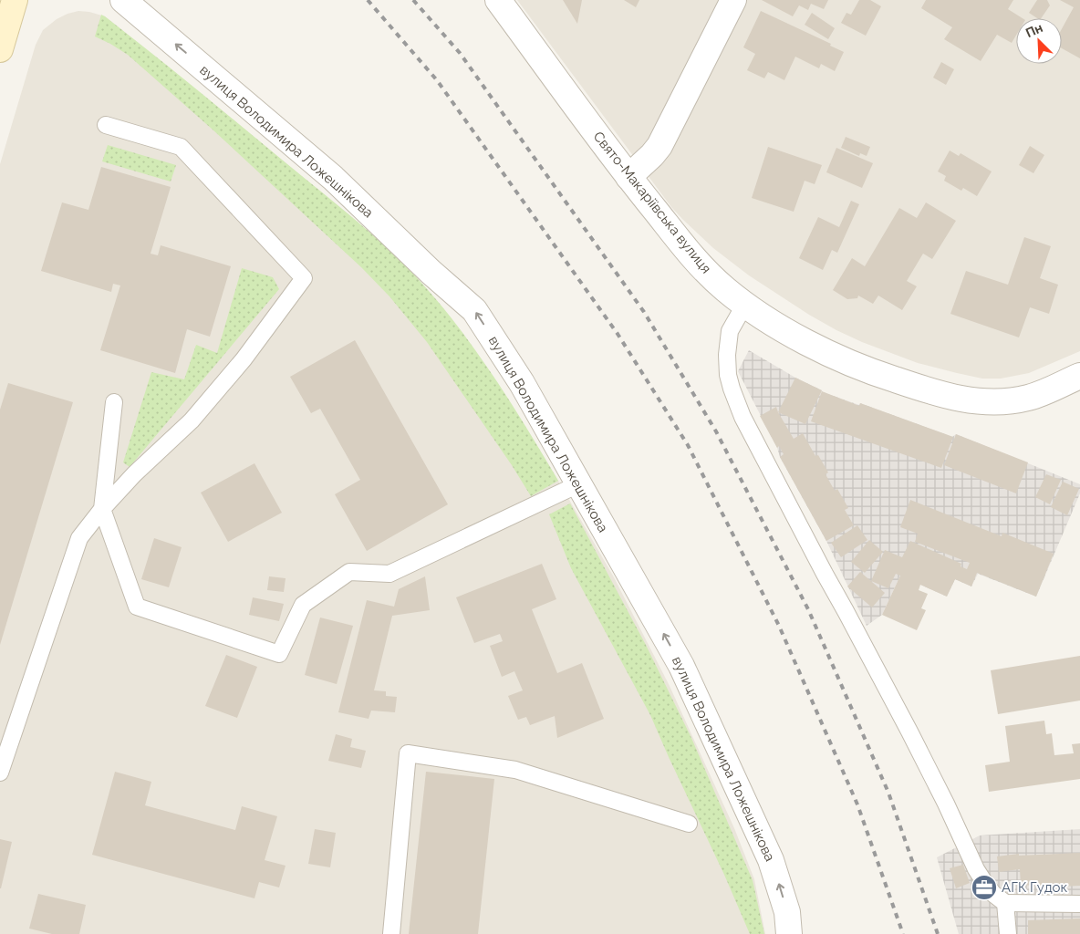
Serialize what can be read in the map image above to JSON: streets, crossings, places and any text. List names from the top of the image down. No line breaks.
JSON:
{"streets":{"street":["вулиця Володимира Ложешнікова","Свято-Макаріївська вулиця"]},"one_way":["вулиця Володимира Ложешнікова"],"places":{"office":["АГК Гудок"]},"north":"top left"}
